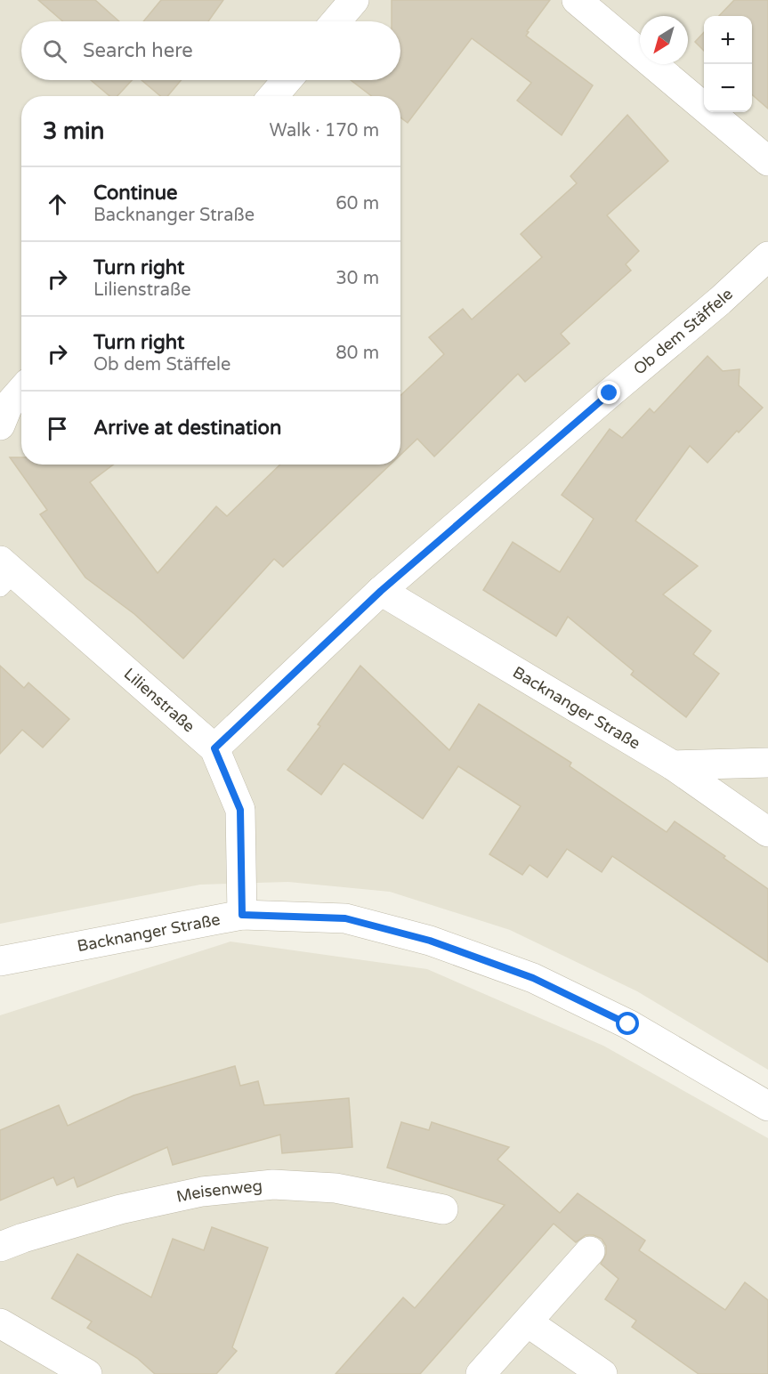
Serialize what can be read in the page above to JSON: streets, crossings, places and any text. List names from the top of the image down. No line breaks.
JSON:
{"streets":{"street":["Ob dem Stäffele","Lilienstraße","Backnanger Straße","Meisenweg"]},"crossings":[["Ob dem Stäffele","Lilienstraße"],["Ob dem Stäffele","Backnanger Straße"],["Lilienstraße","Backnanger Straße"]],"north":"bottom left","page":{"map_buttons":["+","−"],"search":"Search here","heading":["3 min","Walk · 170 m"],"list":[["Continue","Backnanger Straße","60 m"],["Turn right","Lilienstraße","30 m"],["Turn right","Ob dem Stäffele","80 m"],"Arrive at destination"]}}
